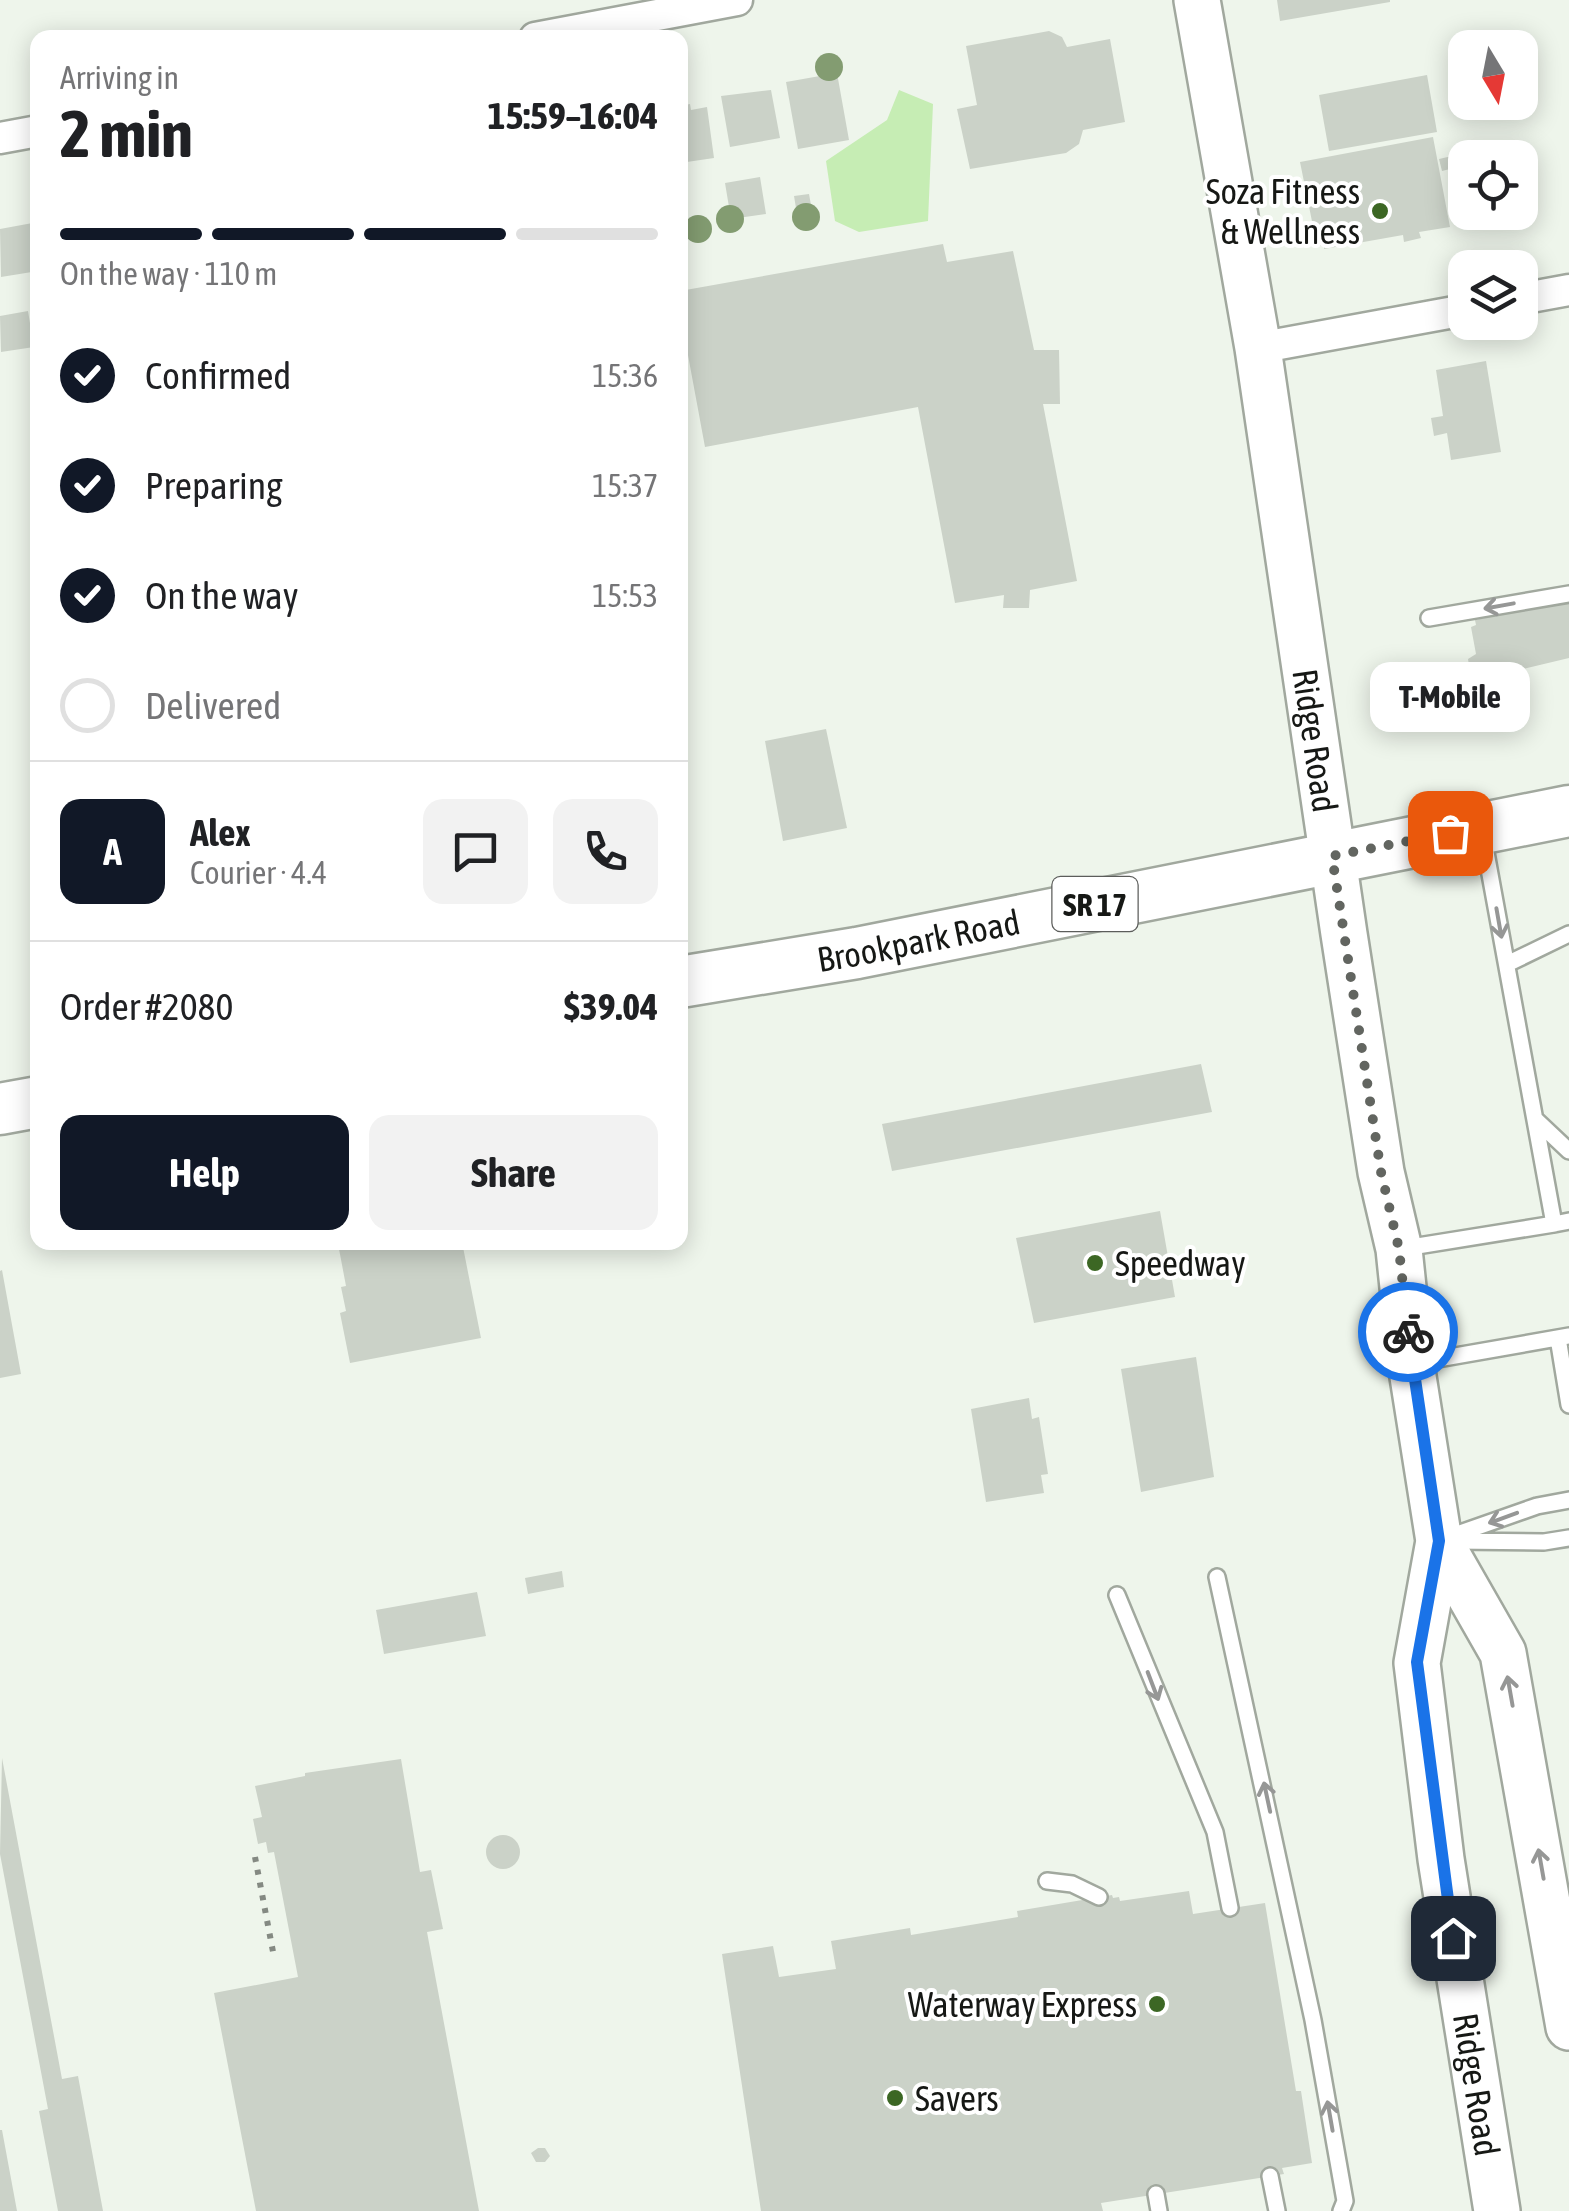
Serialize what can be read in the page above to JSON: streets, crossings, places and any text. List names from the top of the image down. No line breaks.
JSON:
{"streets":{"main road":["Ridge Road","SR 17","Brookpark Road"]},"crossings":[["Ridge Road","Brookpark Road"]],"places":["Soza Fitness & Wellness","T-Mobile","Speedway","Waterway Express","Savers"],"north":"bottom","page":{"heading":["2 min","Arriving in","15:59–16:04"],"panel":["Alex","Courier · 4.4","Order #2080","$39.04"],"bar":"On the way · 110 m","list":[["Confirmed","15:36"],["Preparing","15:37"],["On the way","15:53"],"Delivered"],"bubble":"T-Mobile","round":"A","buttons":["Help","Share"]}}
